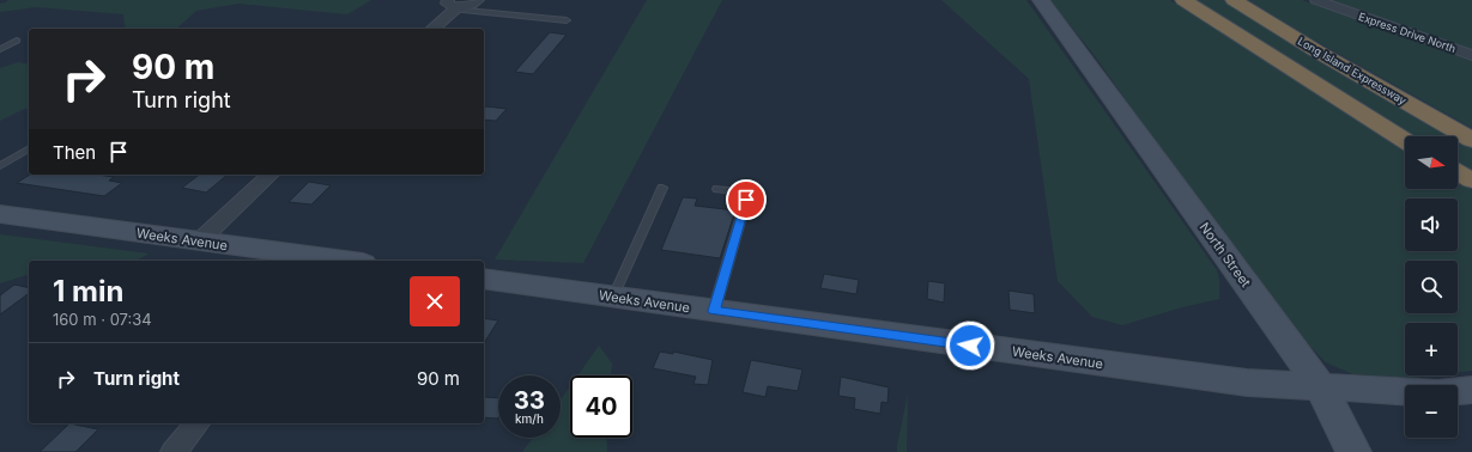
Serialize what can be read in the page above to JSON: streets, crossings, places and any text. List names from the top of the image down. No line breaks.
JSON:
{"streets":{"highway":["Long Island Expressway"],"street":["Express Drive North","Weeks Avenue","North Street"]},"crossings":[["Weeks Avenue","North Street"]],"north":"right","page":{"turn":["90 m","Turn right"],"then":"Then","map_buttons":["+","−"],"heading":["1 min","160 m · 07:34"],"list":[{"name":"Turn right","value":"90 m"}],"speed":"33 km/h","limit":"40"}}
